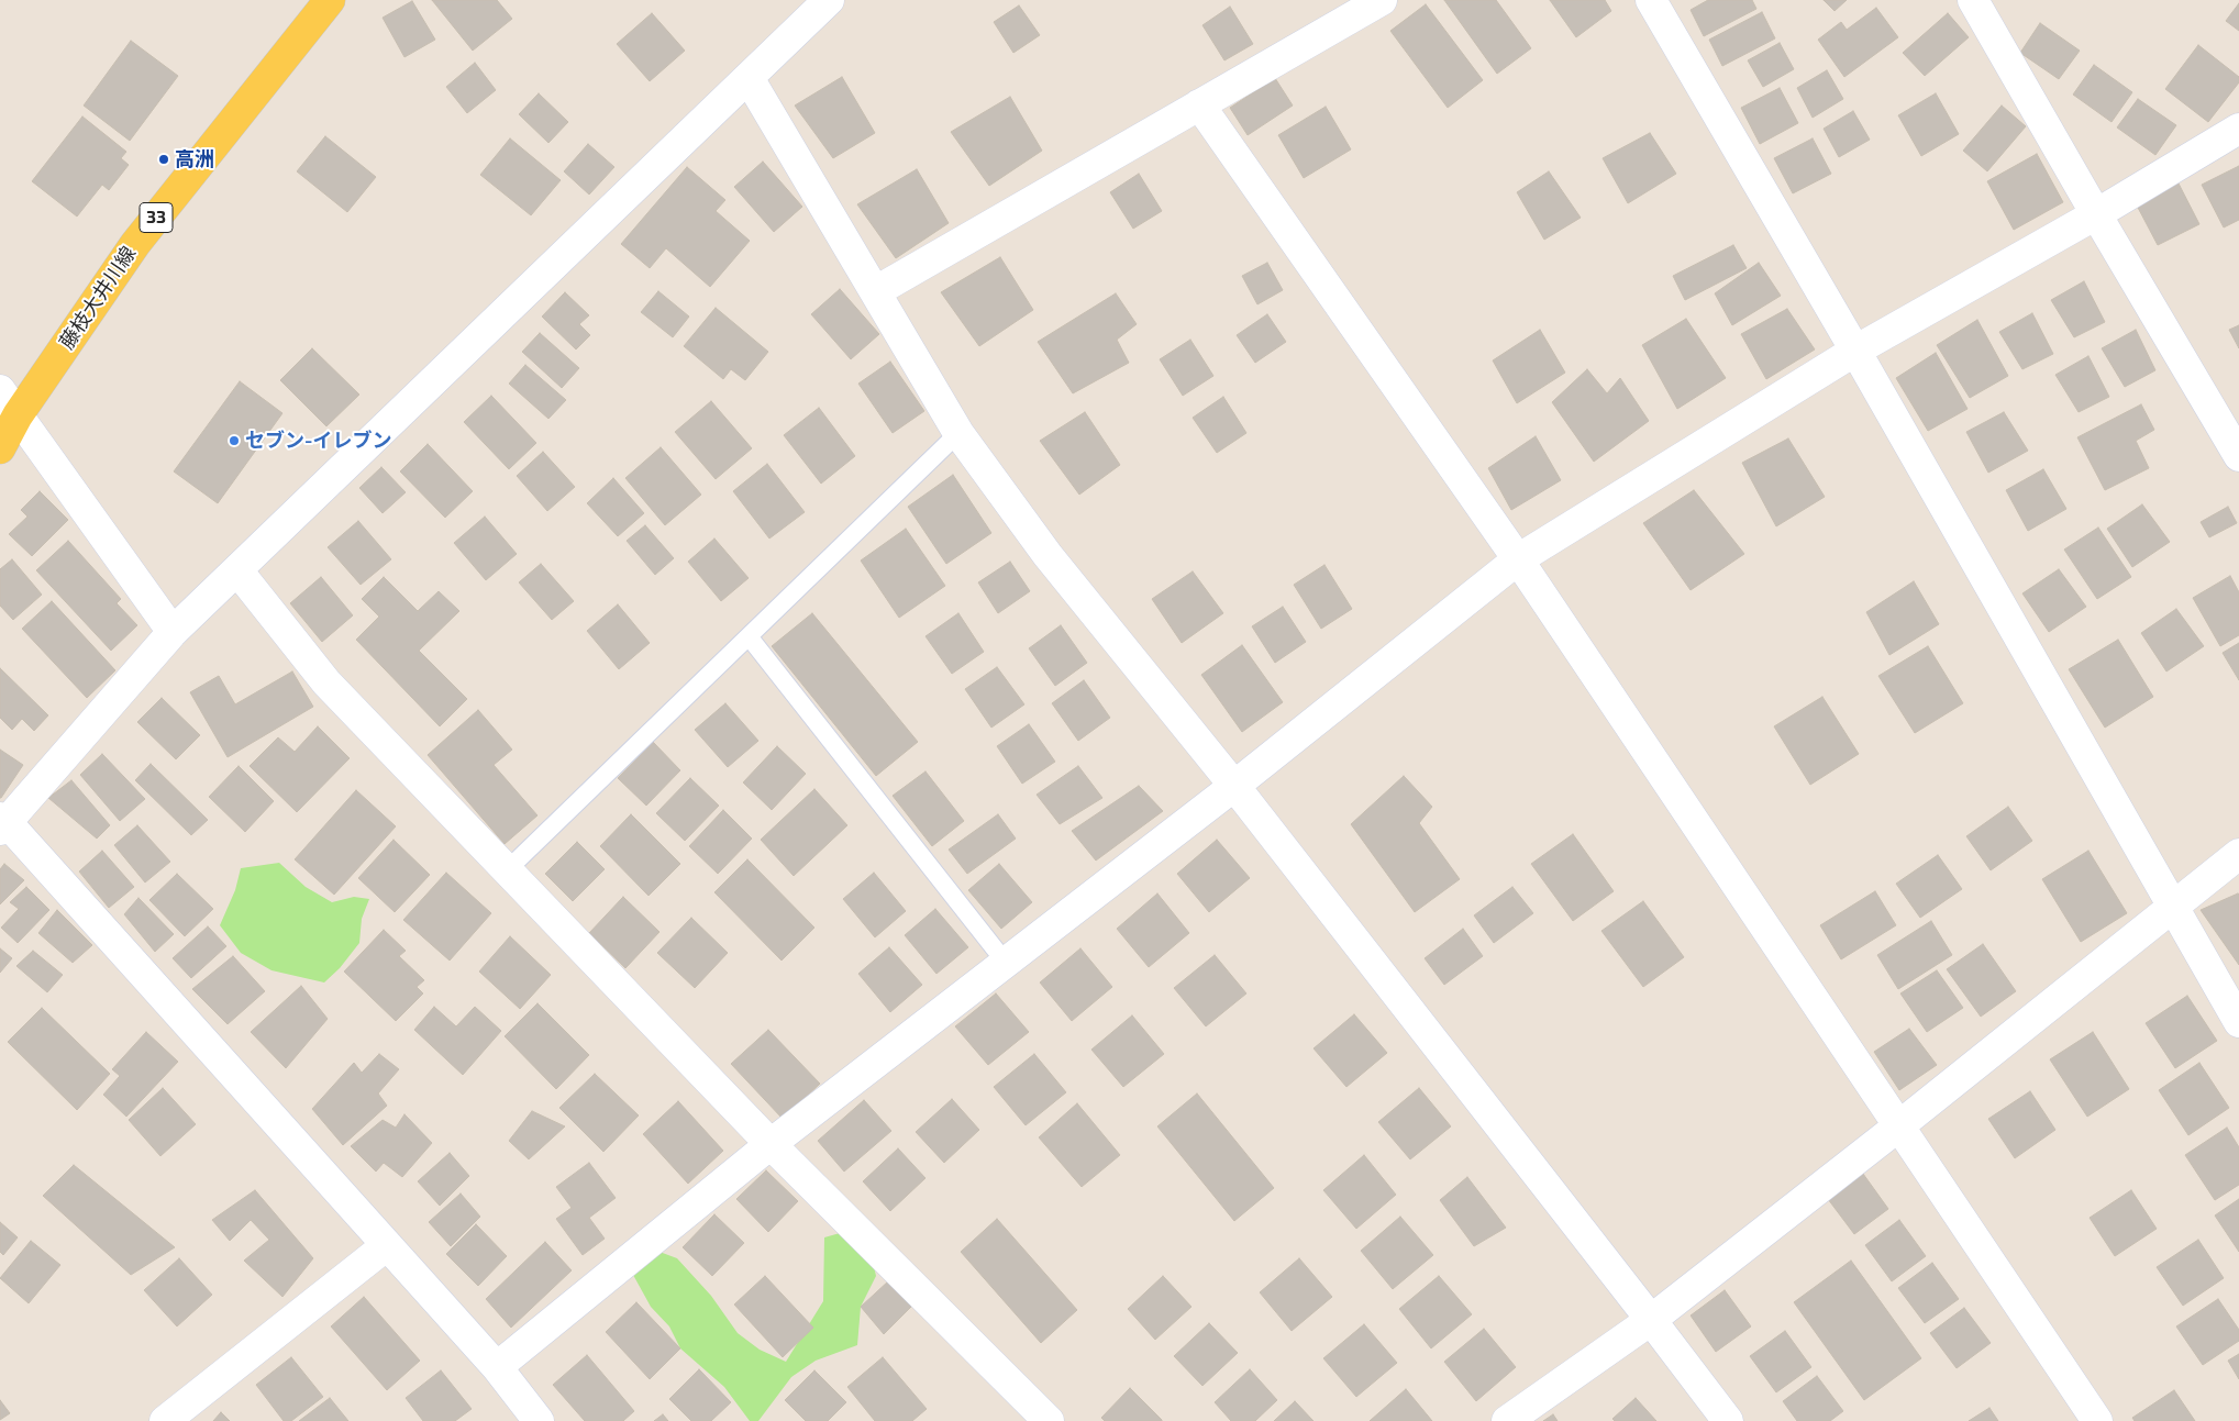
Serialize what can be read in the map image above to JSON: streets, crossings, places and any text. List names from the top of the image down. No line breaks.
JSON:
{"streets":{"main road":["33","藤枝大井川線"]},"places":["高洲","セブン-イレブン"]}
